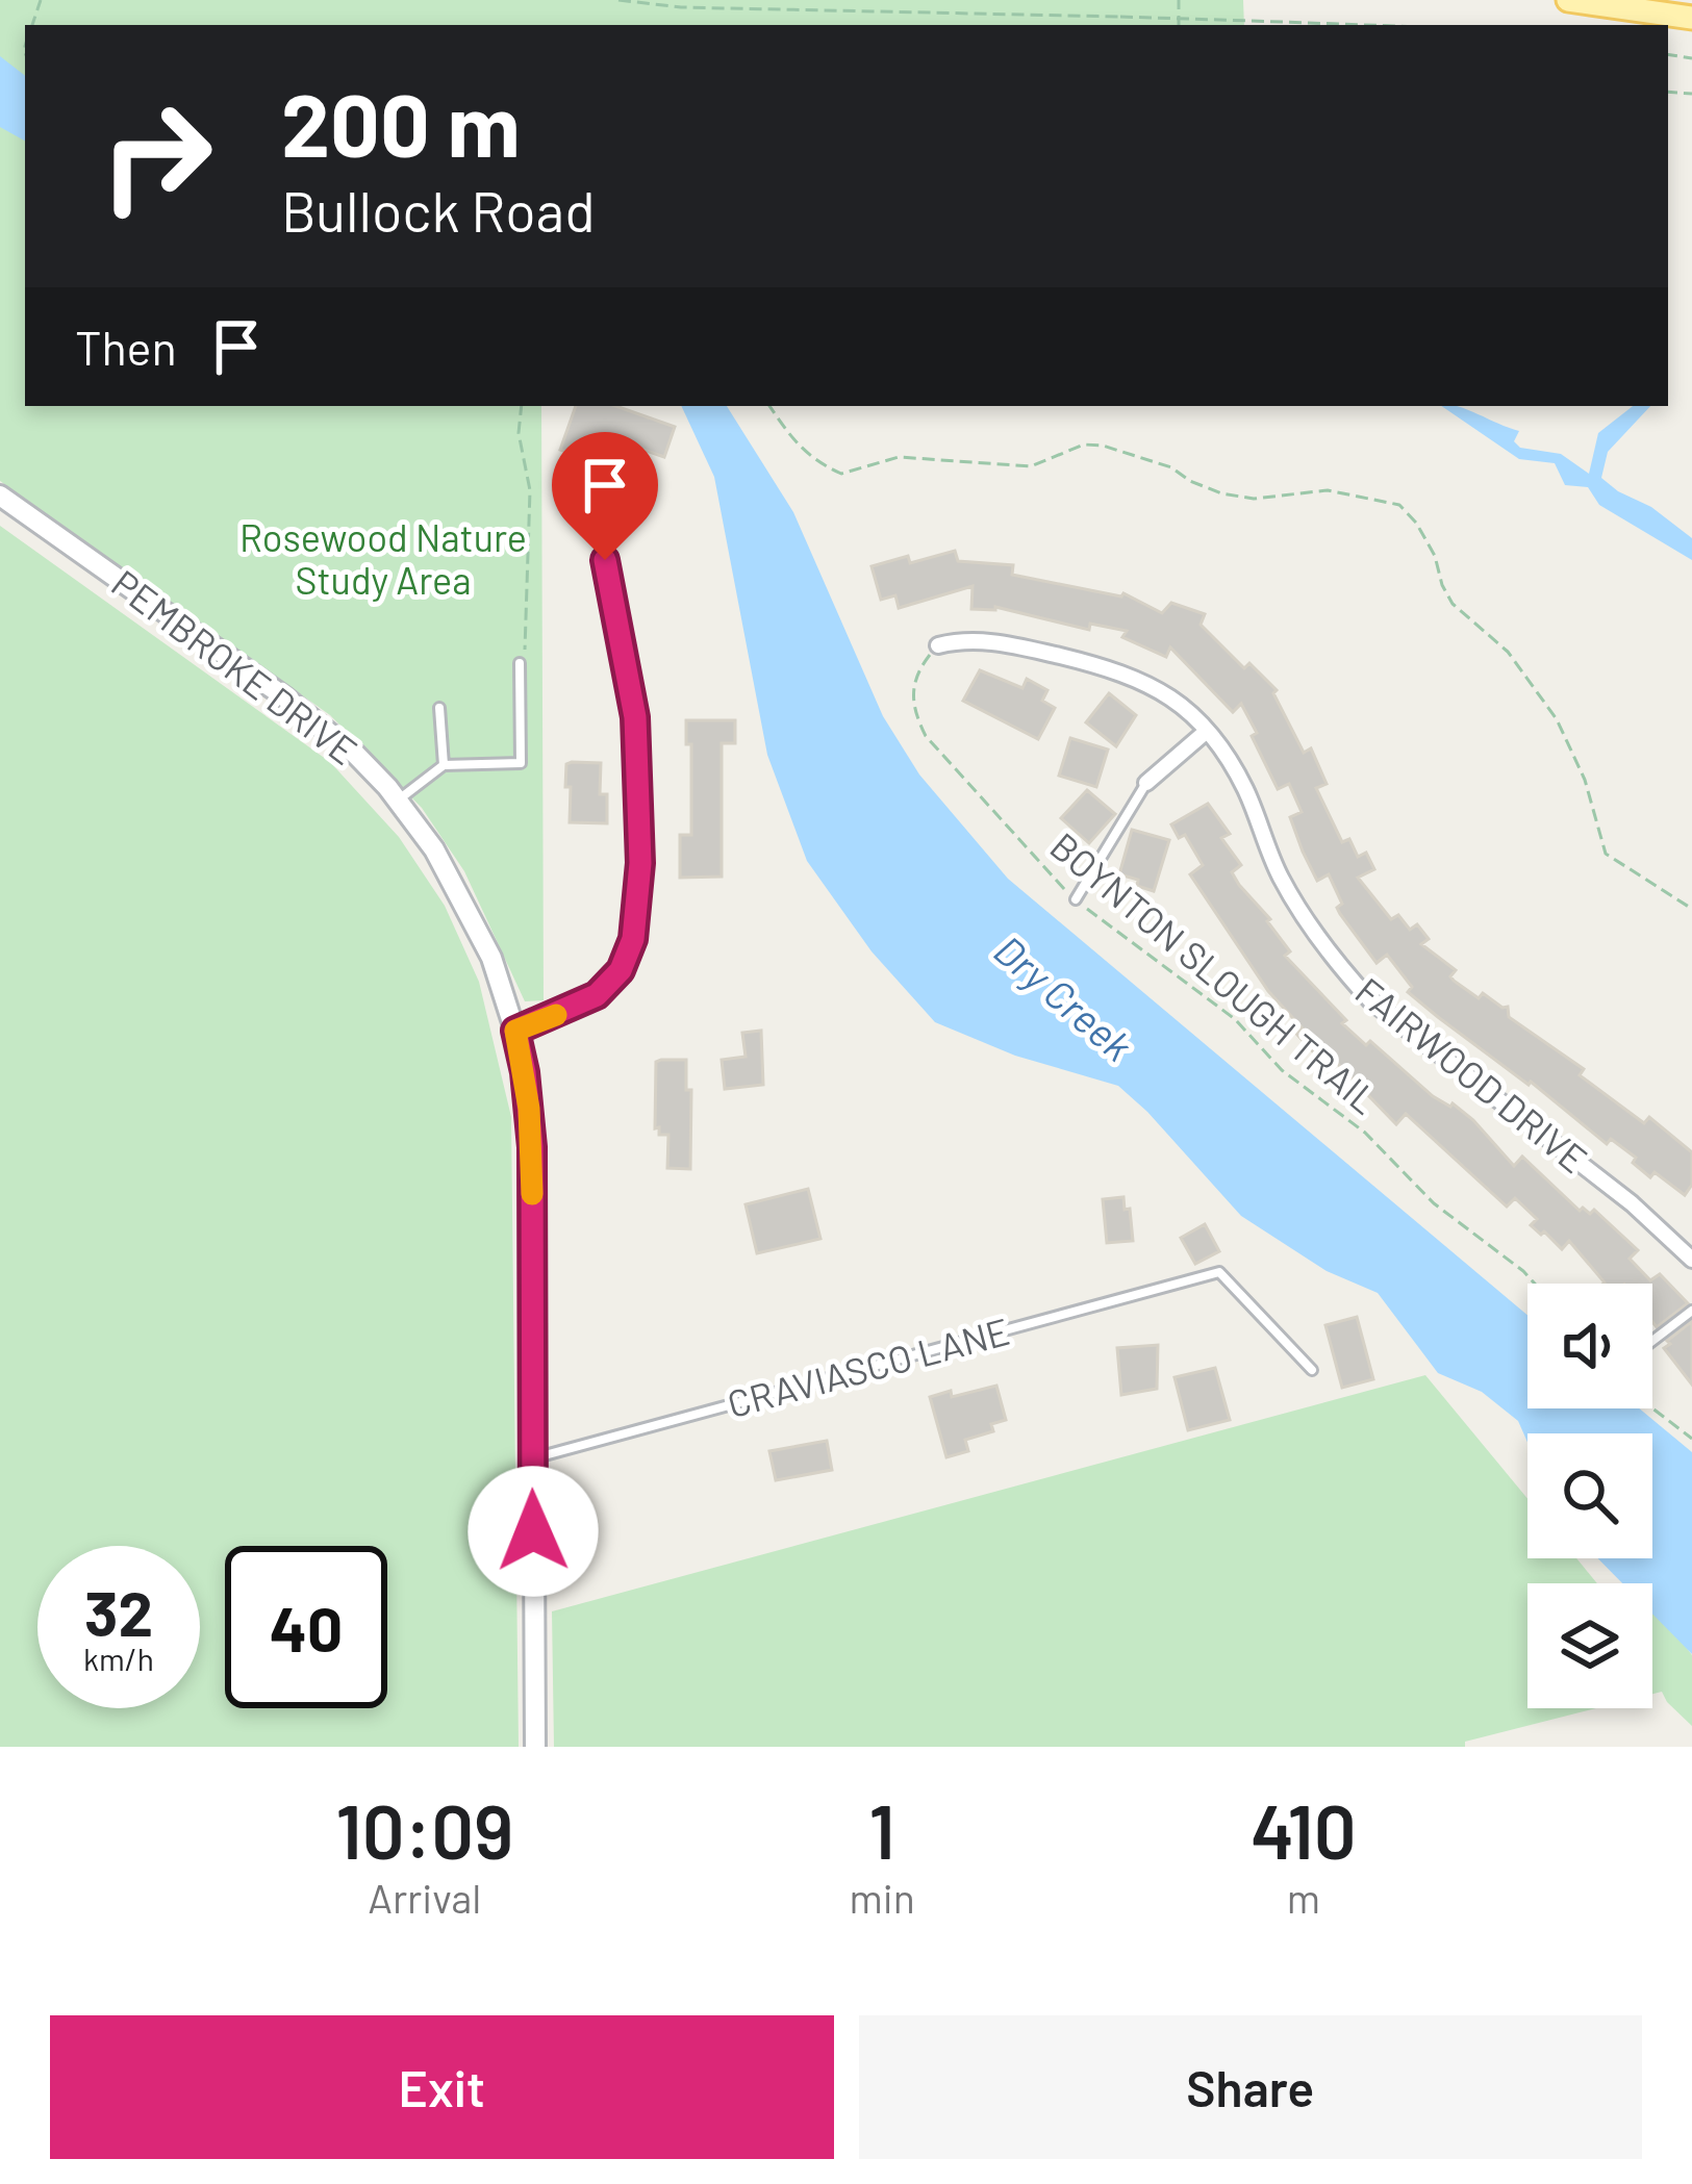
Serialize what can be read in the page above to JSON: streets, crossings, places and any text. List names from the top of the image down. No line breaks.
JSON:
{"streets":{"street":["PEMBROKE DRIVE","FAIRWOOD DRIVE"],"lane":["CRAVIASCO LANE"],"path":["BOYNTON SLOUGH TRAIL"]},"crossings":[["PEMBROKE DRIVE","CRAVIASCO LANE"],["BOYNTON SLOUGH TRAIL","FAIRWOOD DRIVE"]],"water":["Dry Creek"],"parks":["Rosewood Nature Study Area"],"page":{"turn":["200 m","Bullock Road"],"then":"Then","speed":"32 km/h","limit":"40","eta":["10:09","Arrival","1","min","410","m"],"buttons":["Exit","Share"]}}
